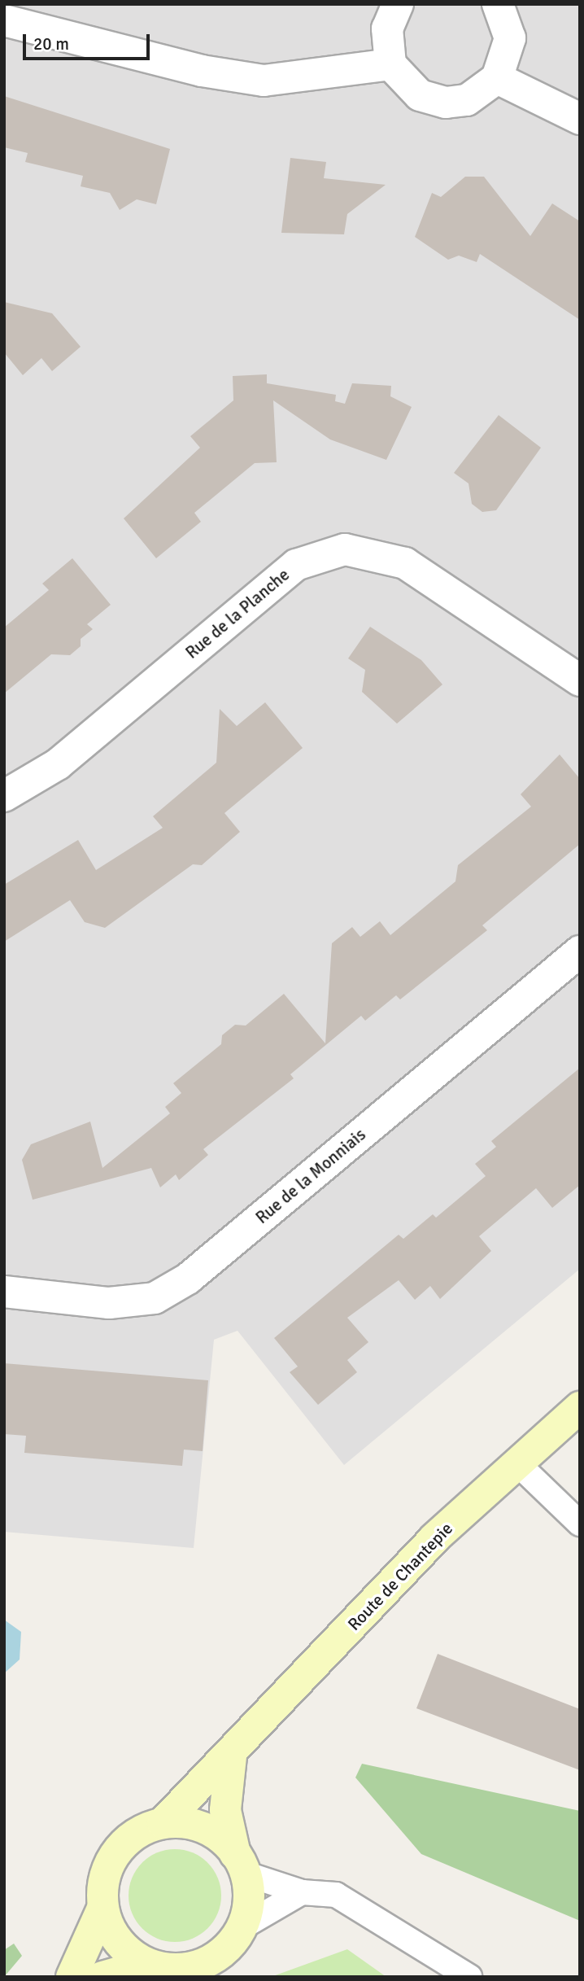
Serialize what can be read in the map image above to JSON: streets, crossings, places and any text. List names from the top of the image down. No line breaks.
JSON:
{"streets":{"street":["Rue de la Planche","Rue de la Monniais","Route de Chantepie"]},"scale_bar":"20 m"}
